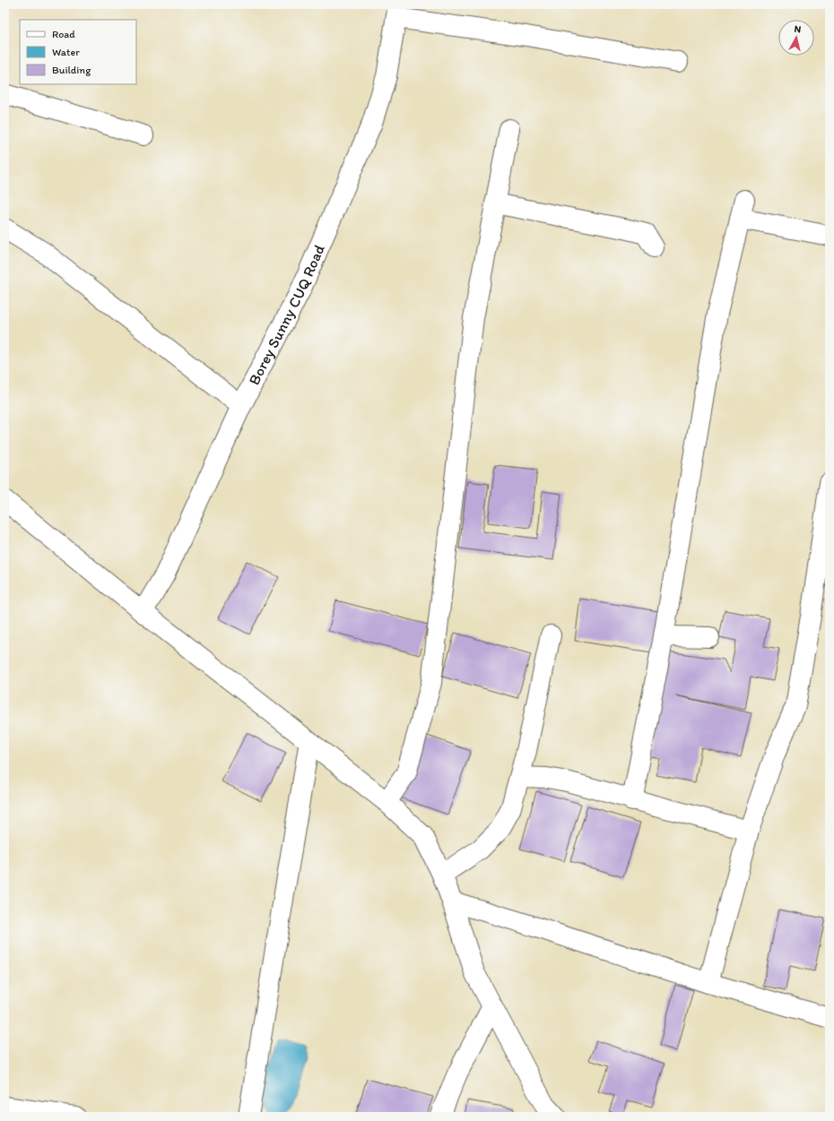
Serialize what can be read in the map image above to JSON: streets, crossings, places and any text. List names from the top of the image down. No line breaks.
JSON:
{"streets":{"street":["Borey Sunny CUQ Road"]},"legend":["Road","Water","Building"],"north":"top"}
